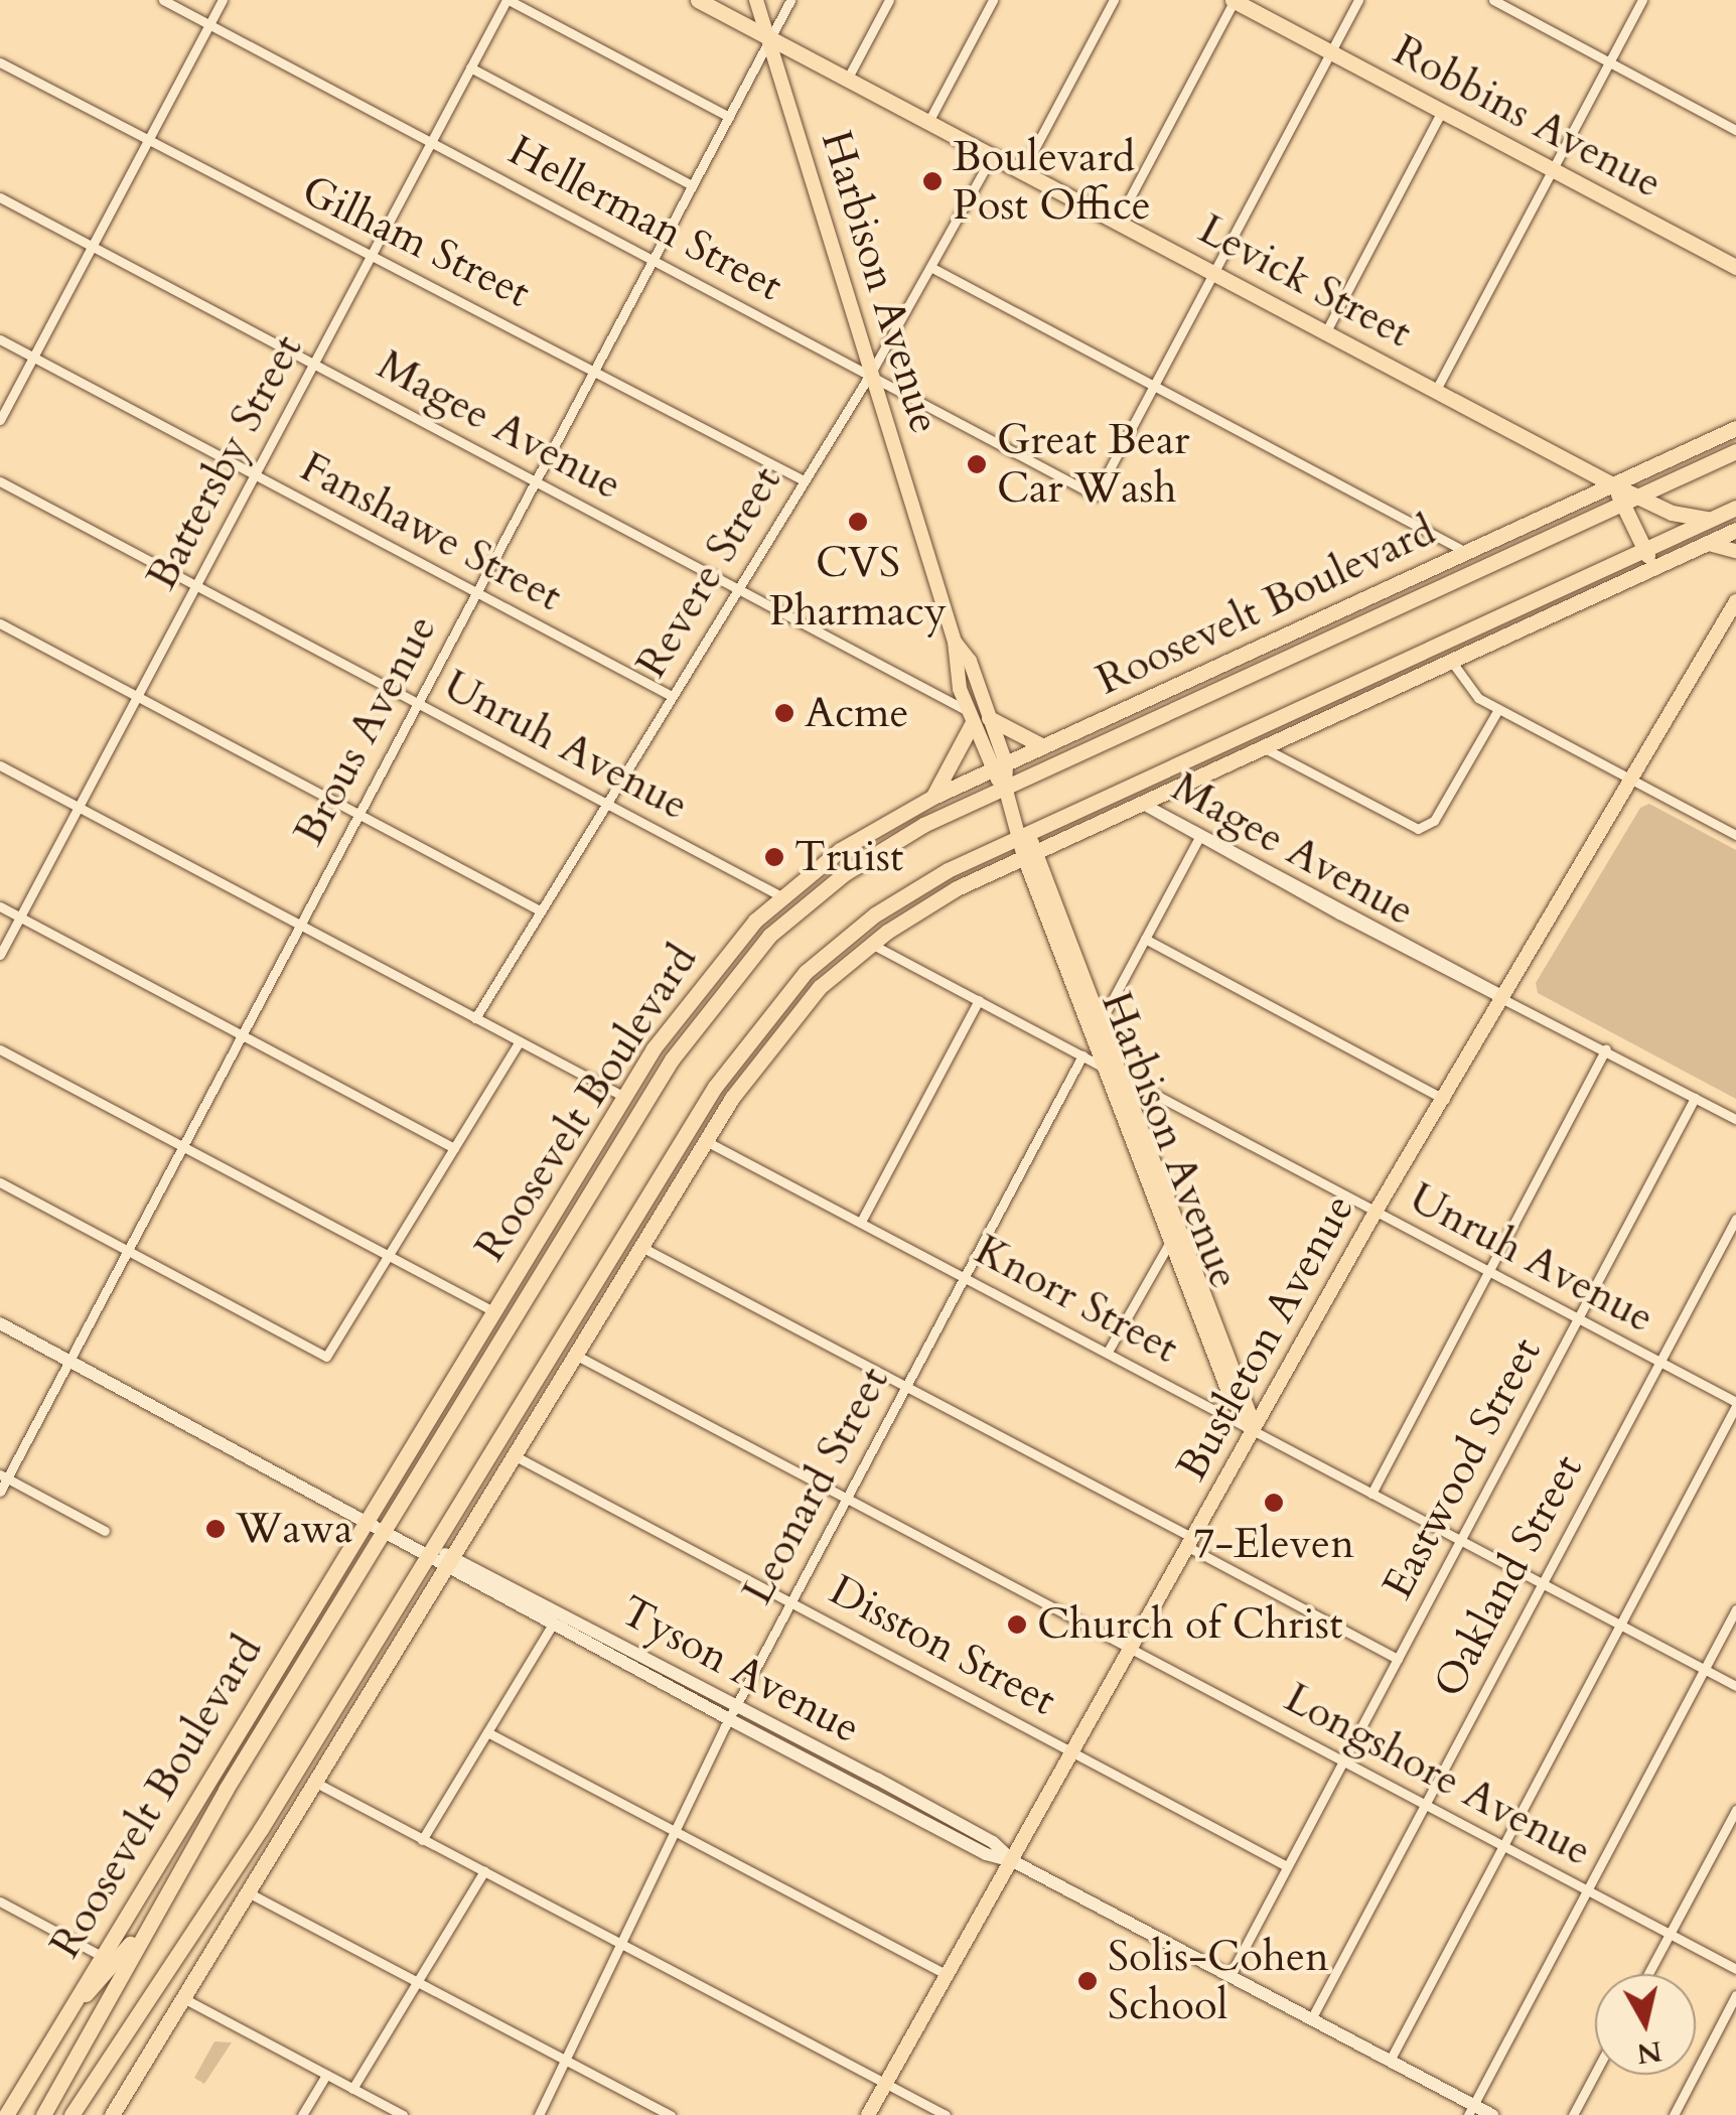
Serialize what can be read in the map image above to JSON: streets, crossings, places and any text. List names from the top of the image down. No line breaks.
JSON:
{"streets":{"highway":["Robbins Avenue","Levick Street","Roosevelt Boulevard"],"main road":["Harbison Avenue","Bustleton Avenue"],"street":["Hellerman Street","Gilham Street","Magee Avenue","Battersby Street","Fanshawe Street","Revere Street","Brous Avenue","Unruh Avenue","Knorr Street","Eastwood Street","Leonard Street","Oakland Street","Disston Street","Tyson Avenue","Longshore Avenue"]},"crossings":[["Hellerman Street","Harbison Avenue"],["Hellerman Street","Battersby Street"],["Hellerman Street","Revere Street"],["Hellerman Street","Brous Avenue"],["Gilham Street","Battersby Street"],["Gilham Street","Revere Street"],["Gilham Street","Brous Avenue"],["Levick Street","Harbison Avenue"],["Levick Street","Revere Street"],["Levick Street","Roosevelt Boulevard"],["Levick Street","Brous Avenue"],["Harbison Avenue","Magee Avenue"],["Harbison Avenue","Revere Street"],["Harbison Avenue","Roosevelt Boulevard"],["Harbison Avenue","Brous Avenue"],["Harbison Avenue","Unruh Avenue"],["Harbison Avenue","Knorr Street"],["Harbison Avenue","Bustleton Avenue"],["Magee Avenue","Battersby Street"],["Magee Avenue","Revere Street"],["Magee Avenue","Brous Avenue"],["Magee Avenue","Bustleton Avenue"],["Magee Avenue","Eastwood Street"],["Battersby Street","Fanshawe Street"],["Battersby Street","Unruh Avenue"],["Fanshawe Street","Revere Street"],["Fanshawe Street","Brous Avenue"],["Revere Street","Unruh Avenue"],["Roosevelt Boulevard","Unruh Avenue"],["Roosevelt Boulevard","Tyson Avenue"],["Brous Avenue","Unruh Avenue"],["Brous Avenue","Tyson Avenue"],["Unruh Avenue","Bustleton Avenue"],["Unruh Avenue","Eastwood Street"],["Unruh Avenue","Leonard Street"],["Unruh Avenue","Oakland Street"],["Knorr Street","Bustleton Avenue"],["Knorr Street","Eastwood Street"],["Knorr Street","Leonard Street"],["Knorr Street","Oakland Street"],["Bustleton Avenue","Disston Street"],["Bustleton Avenue","Tyson Avenue"],["Bustleton Avenue","Longshore Avenue"],["Eastwood Street","Disston Street"],["Eastwood Street","Tyson Avenue"],["Eastwood Street","Longshore Avenue"],["Leonard Street","Disston Street"],["Leonard Street","Tyson Avenue"],["Leonard Street","Longshore Avenue"],["Oakland Street","Tyson Avenue"],["Oakland Street","Longshore Avenue"]],"places":["Boulevard Post Office","Great Bear Car Wash","CVS Pharmacy","Acme","Truist","7-Eleven","Wawa","Church of Christ","Solis-Cohen School"],"north":"bottom"}
